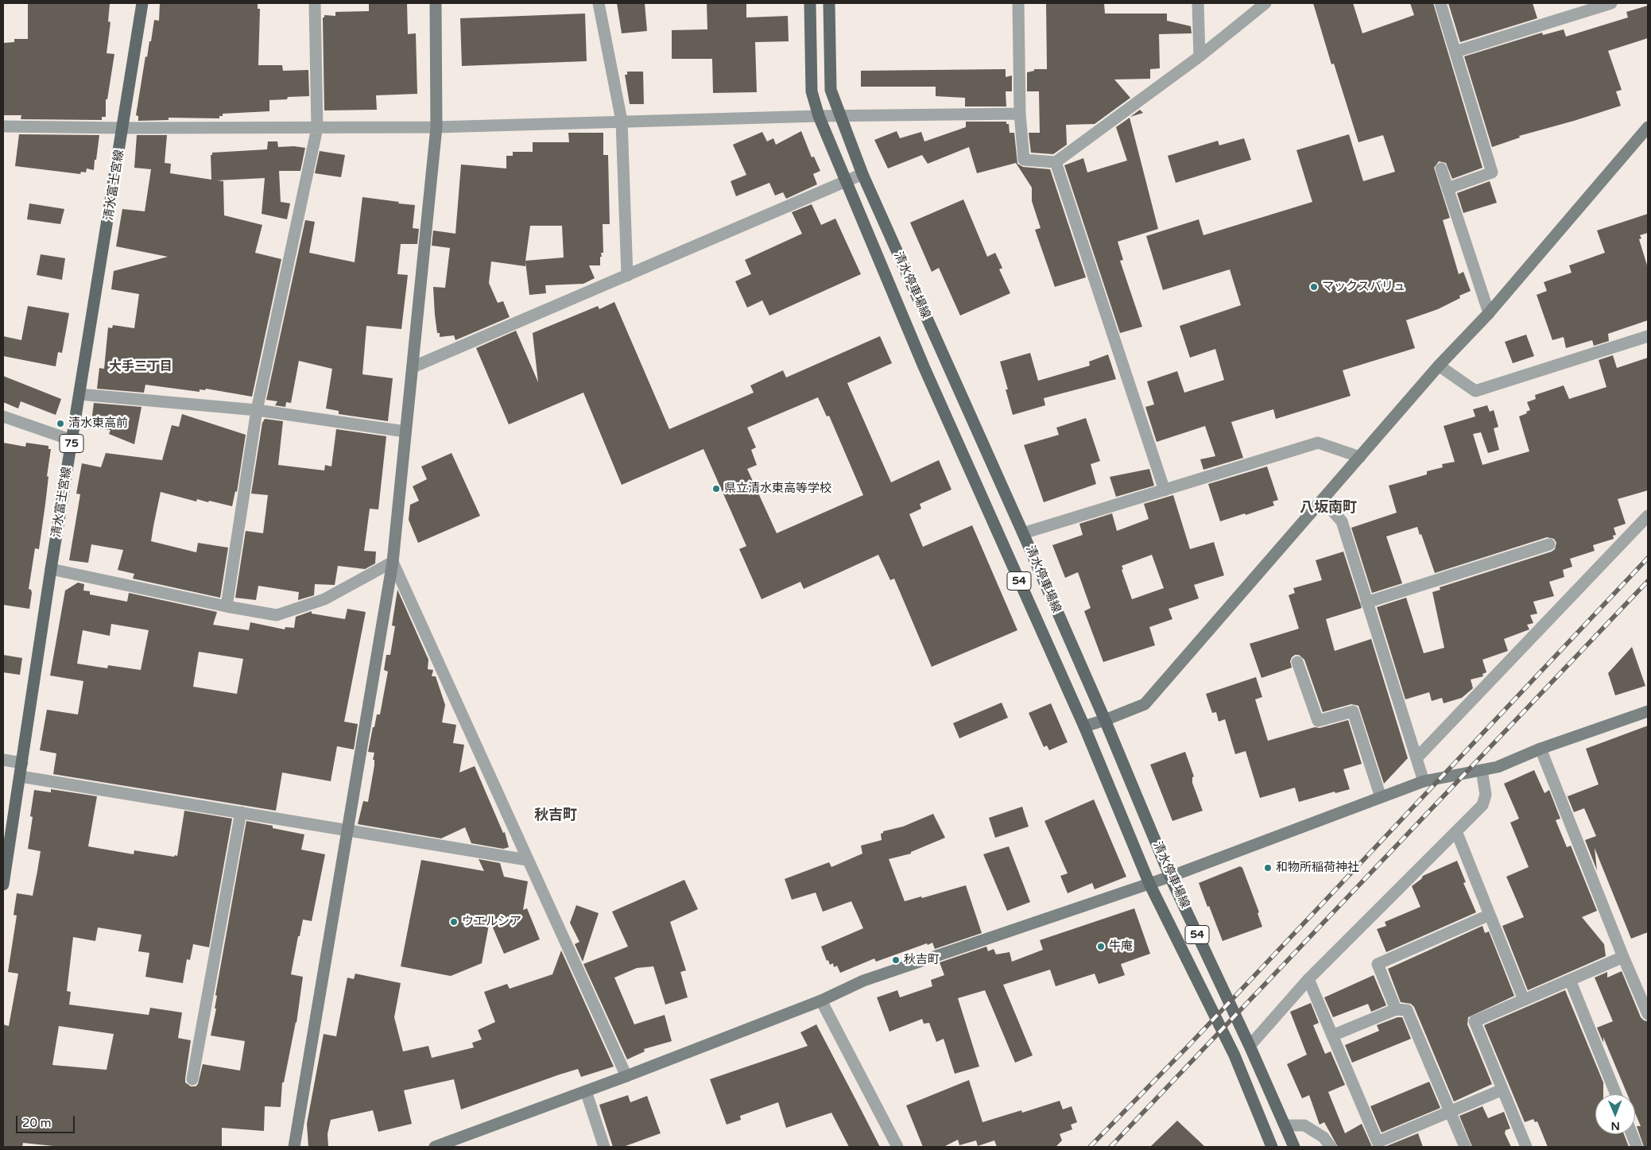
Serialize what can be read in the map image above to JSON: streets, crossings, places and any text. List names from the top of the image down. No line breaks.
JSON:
{"streets":{"main road":["清水富士宮線","清水停車場線","75","54"]},"districts":["大手三丁目","八坂南町","秋吉町"],"places":["マックスバリュ","清水東高前","県立清水東高等学校","和物所稲荷神社","ウエルシア","牛庵","秋吉町"],"scale_bar":"20 m","north":"bottom"}
